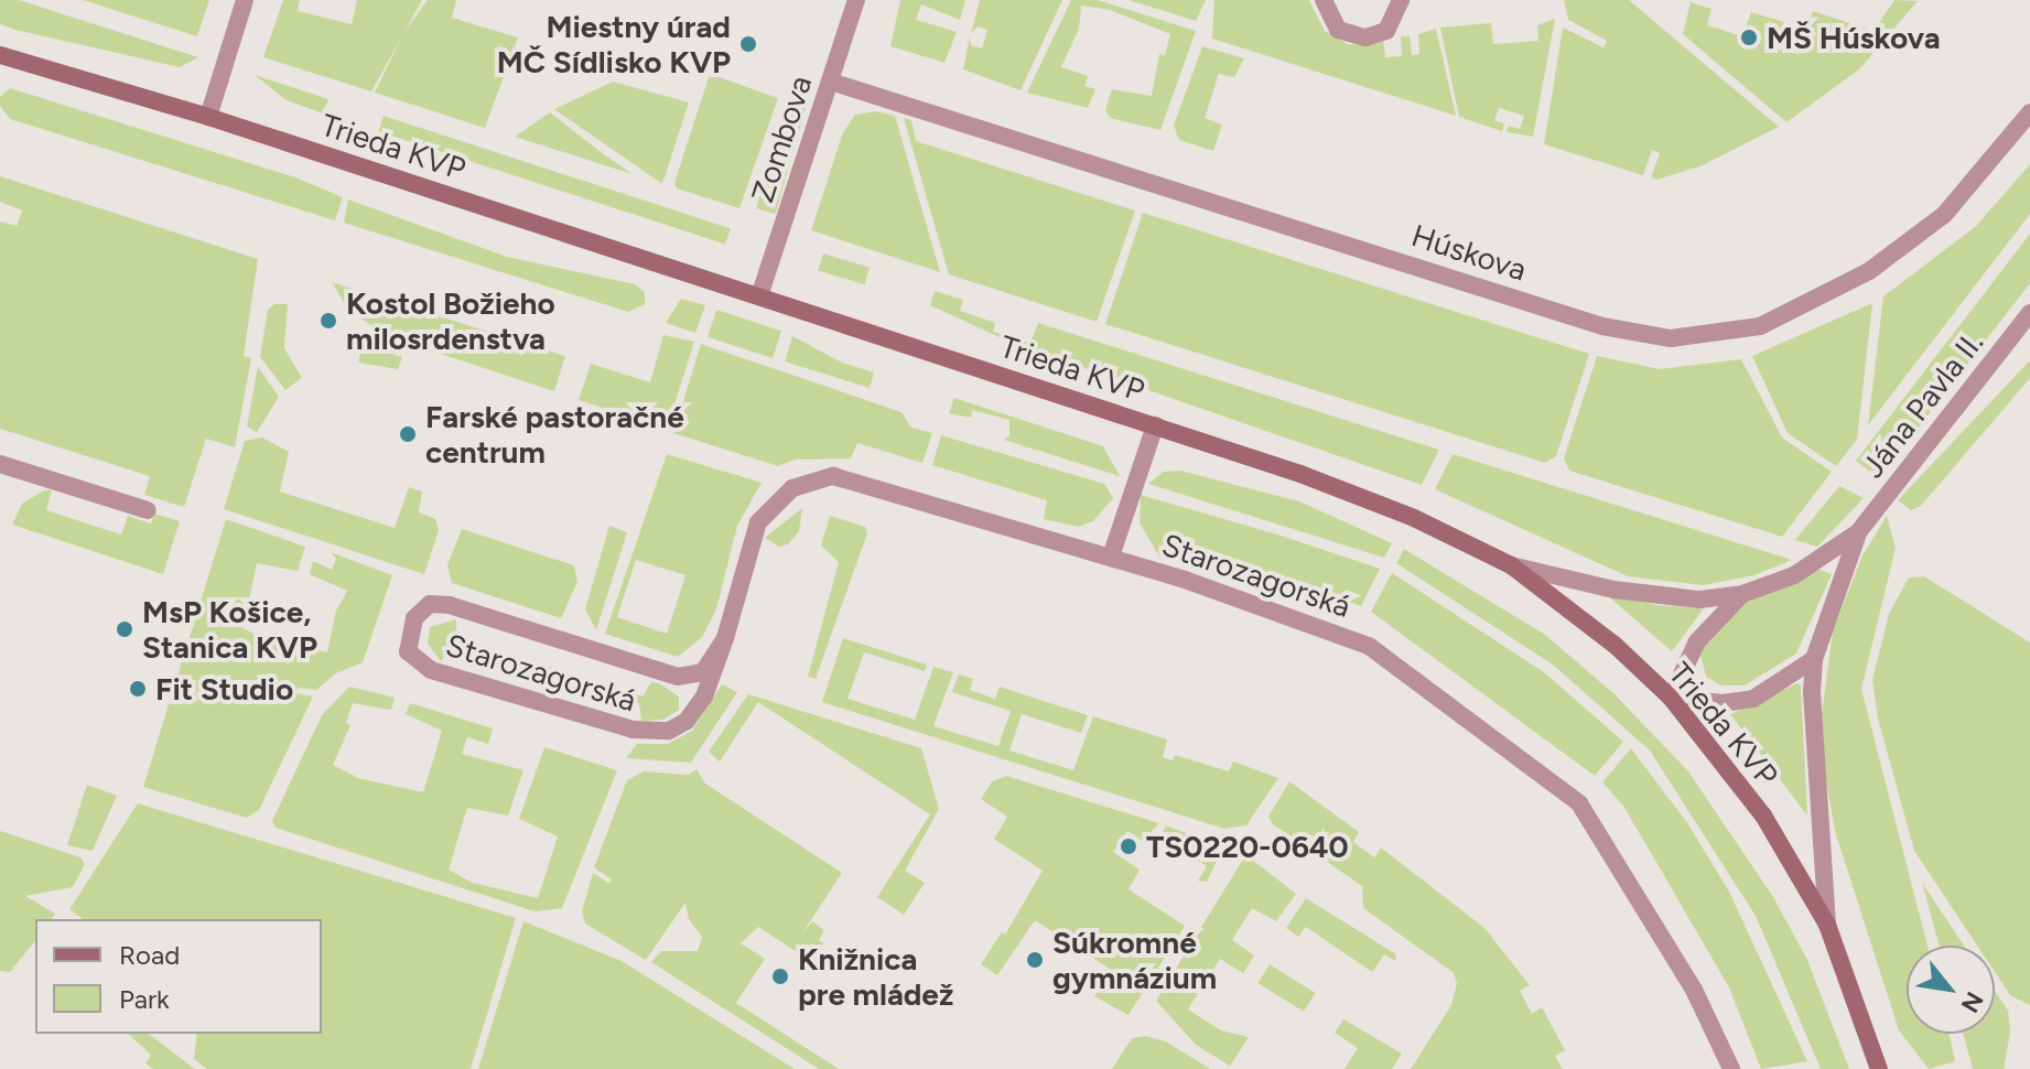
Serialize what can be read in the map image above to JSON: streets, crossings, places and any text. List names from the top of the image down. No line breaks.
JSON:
{"streets":{"street":["Zombova","Trieda KVP","Húskova","Jána Pavla II.","Starozagorská"]},"crossings":[["Zombova","Trieda KVP"],["Zombova","Húskova"],["Trieda KVP","Jána Pavla II."]],"places":["MŠ Húskova","Miestny úrad MČ Sídlisko KVP","Kostol Božieho milosrdenstva","Farské pastoračné centrum","MsP Košice, Stanica KVP","Fit Studio","TS0220-0640","Súkromné gymnázium","Knižnica pre mládež"],"legend":["Road","Park"],"north":"bottom right"}
